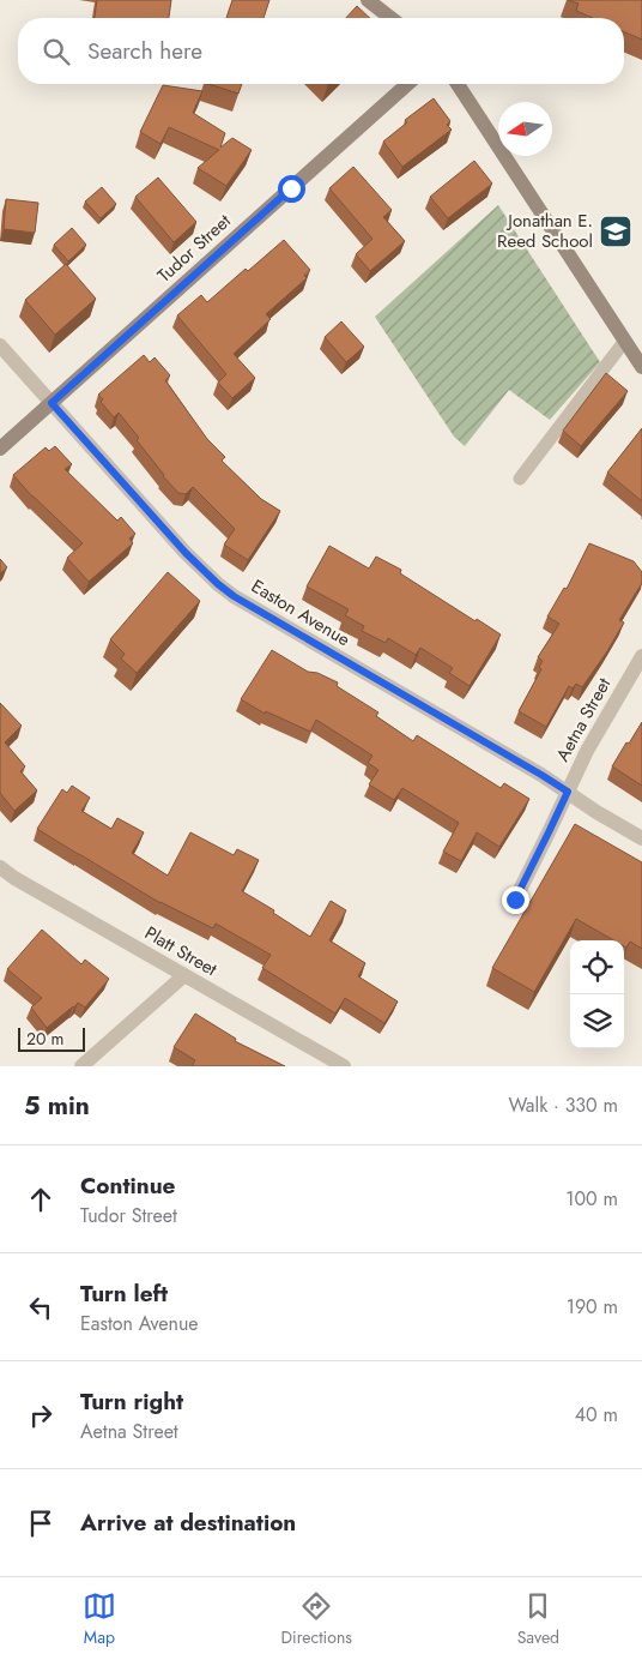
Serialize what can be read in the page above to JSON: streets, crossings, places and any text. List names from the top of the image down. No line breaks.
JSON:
{"streets":{"street":["Tudor Street","Easton Avenue","Aetna Street","Platt Street"]},"crossings":[["Tudor Street","Easton Avenue"],["Easton Avenue","Aetna Street"]],"places":{"school or university":["Jonathan E. Reed School"]},"scale_bar":"20 m","north":"left","page":{"search":"Search here","scale":"20 m","heading":["5 min","Walk · 330 m"],"list":[["Continue","Tudor Street","100 m"],["Turn left","Easton Avenue","190 m"],["Turn right","Aetna Street","40 m"],"Arrive at destination"],"nav":["Map","Directions","Saved"]}}
